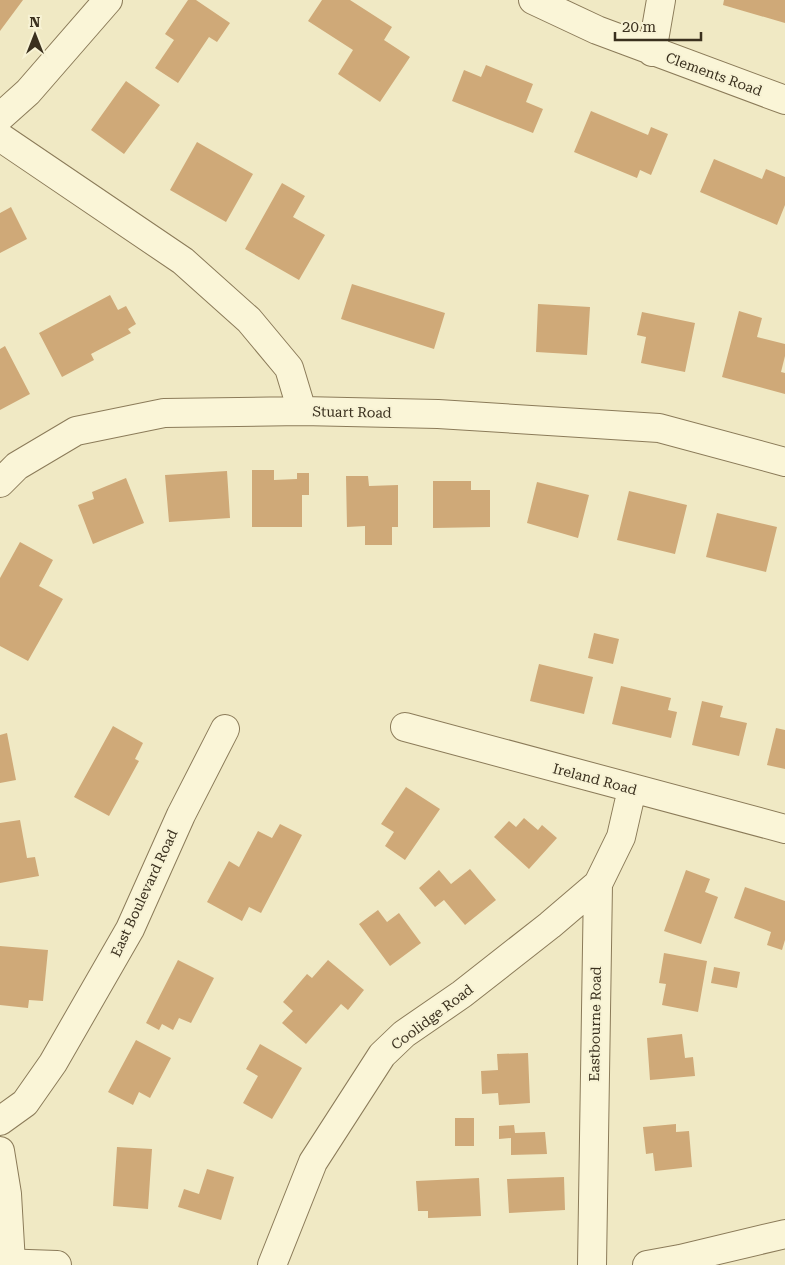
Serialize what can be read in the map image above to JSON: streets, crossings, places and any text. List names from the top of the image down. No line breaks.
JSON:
{"streets":{"street":["Clements Road","Stuart Road","Ireland Road","East Boulevard Road","Coolidge Road","Eastbourne Road"]},"crossings":[["Ireland Road","Eastbourne Road"],["Coolidge Road","Eastbourne Road"]],"scale_bar":"20 m","north":"top"}
